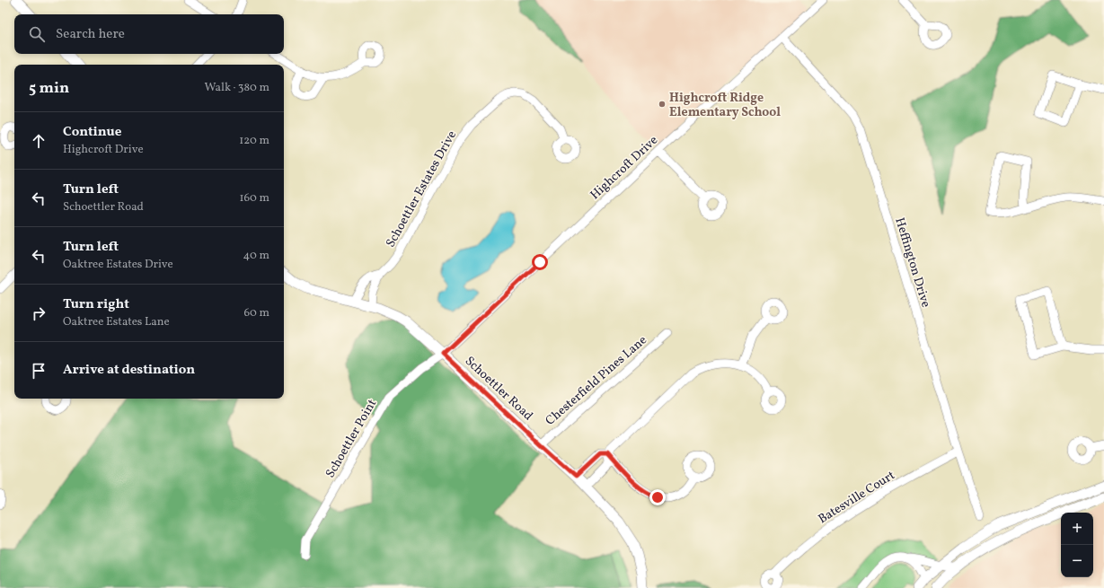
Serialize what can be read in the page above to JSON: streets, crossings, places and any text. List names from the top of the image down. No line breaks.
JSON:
{"streets":{"street":["Highcroft Drive","Schoettler Estates Drive","Heffington Drive","Chesterfield Pines Lane","Schoettler Road","Schoettler Point","Batesville Court"]},"crossings":[["Highcroft Drive","Heffington Drive"],["Highcroft Drive","Schoettler Road"],["Highcroft Drive","Schoettler Point"],["Schoettler Estates Drive","Schoettler Road"],["Heffington Drive","Batesville Court"],["Chesterfield Pines Lane","Schoettler Road"],["Schoettler Road","Schoettler Point"]],"places":["Highcroft Ridge Elementary School"],"page":{"search":"Search here","heading":["5 min","Walk · 380 m"],"list":[["Continue","Highcroft Drive","120 m"],["Turn left","Schoettler Road","160 m"],["Turn left","Oaktree Estates Drive","40 m"],["Turn right","Oaktree Estates Lane","60 m"],"Arrive at destination"],"map_buttons":["+","−"]}}
